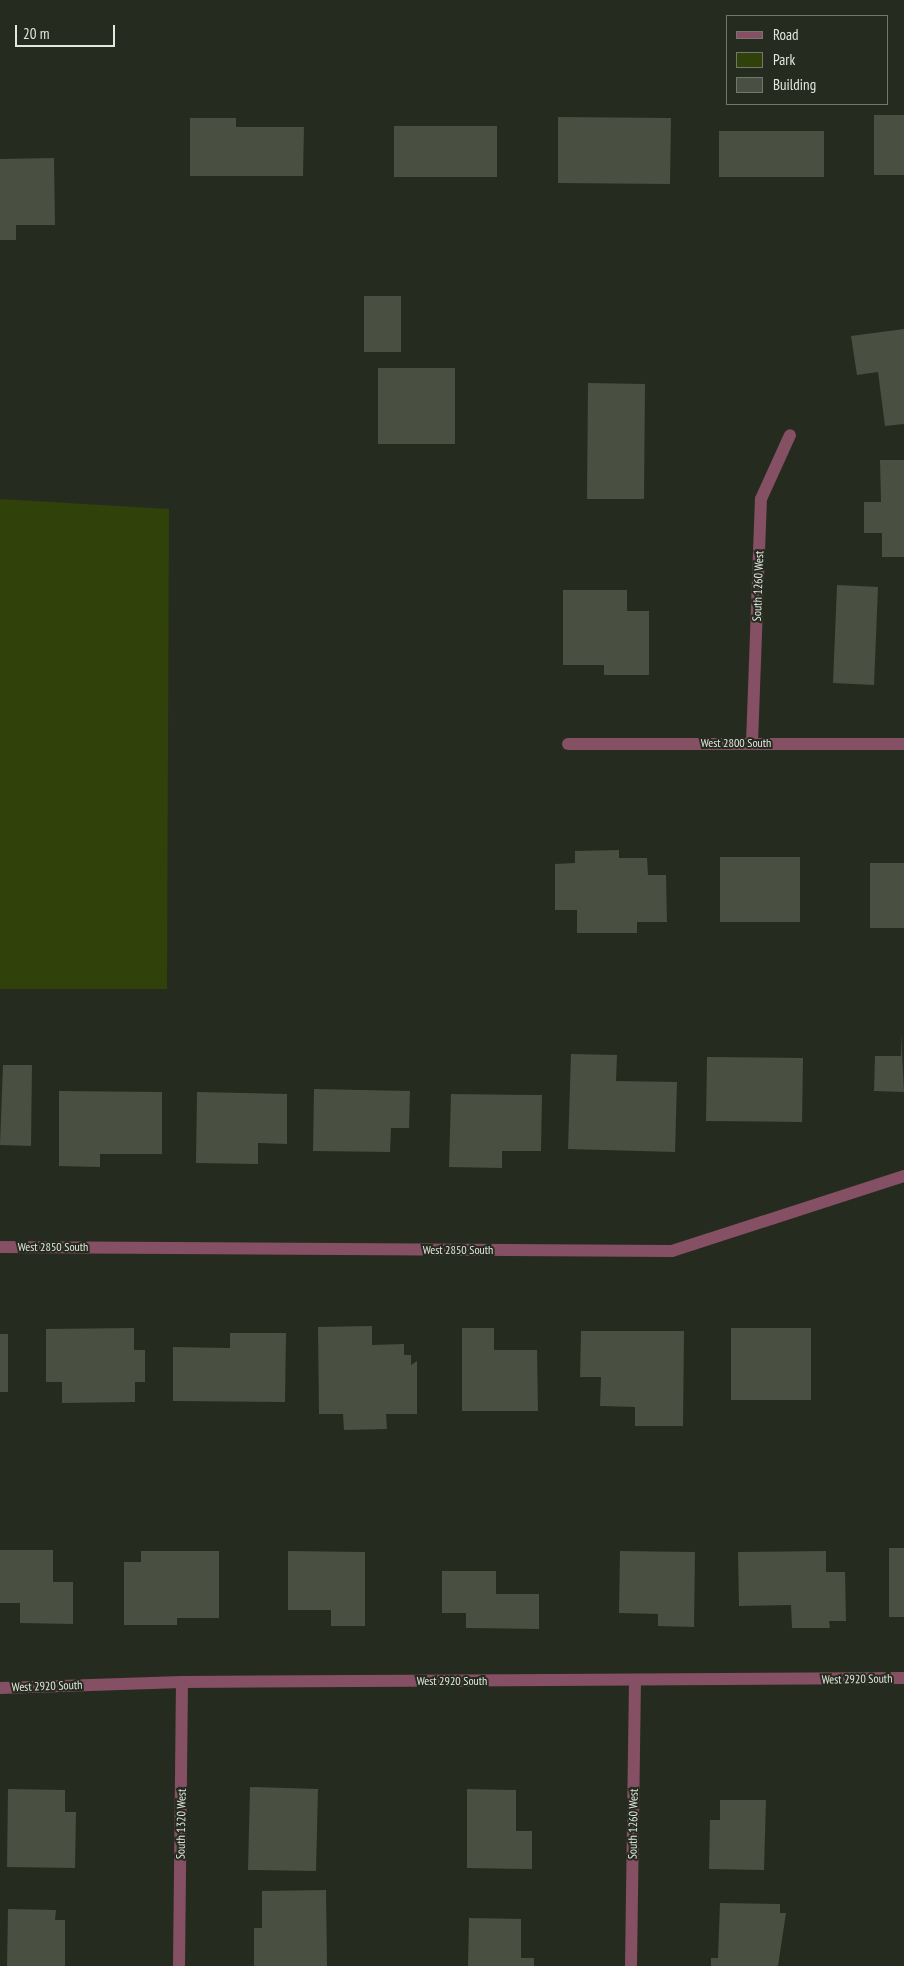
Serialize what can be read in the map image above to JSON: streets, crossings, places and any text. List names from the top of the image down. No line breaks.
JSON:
{"streets":{"street":["South 1260 West","West 2800 South","West 2850 South","West 2920 South","South 1320 West"]},"crossings":[["South 1260 West","West 2800 South"],["South 1260 West","West 2920 South"],["West 2920 South","South 1320 West"]],"legend":["Road","Park","Building"],"scale_bar":"20 m"}
